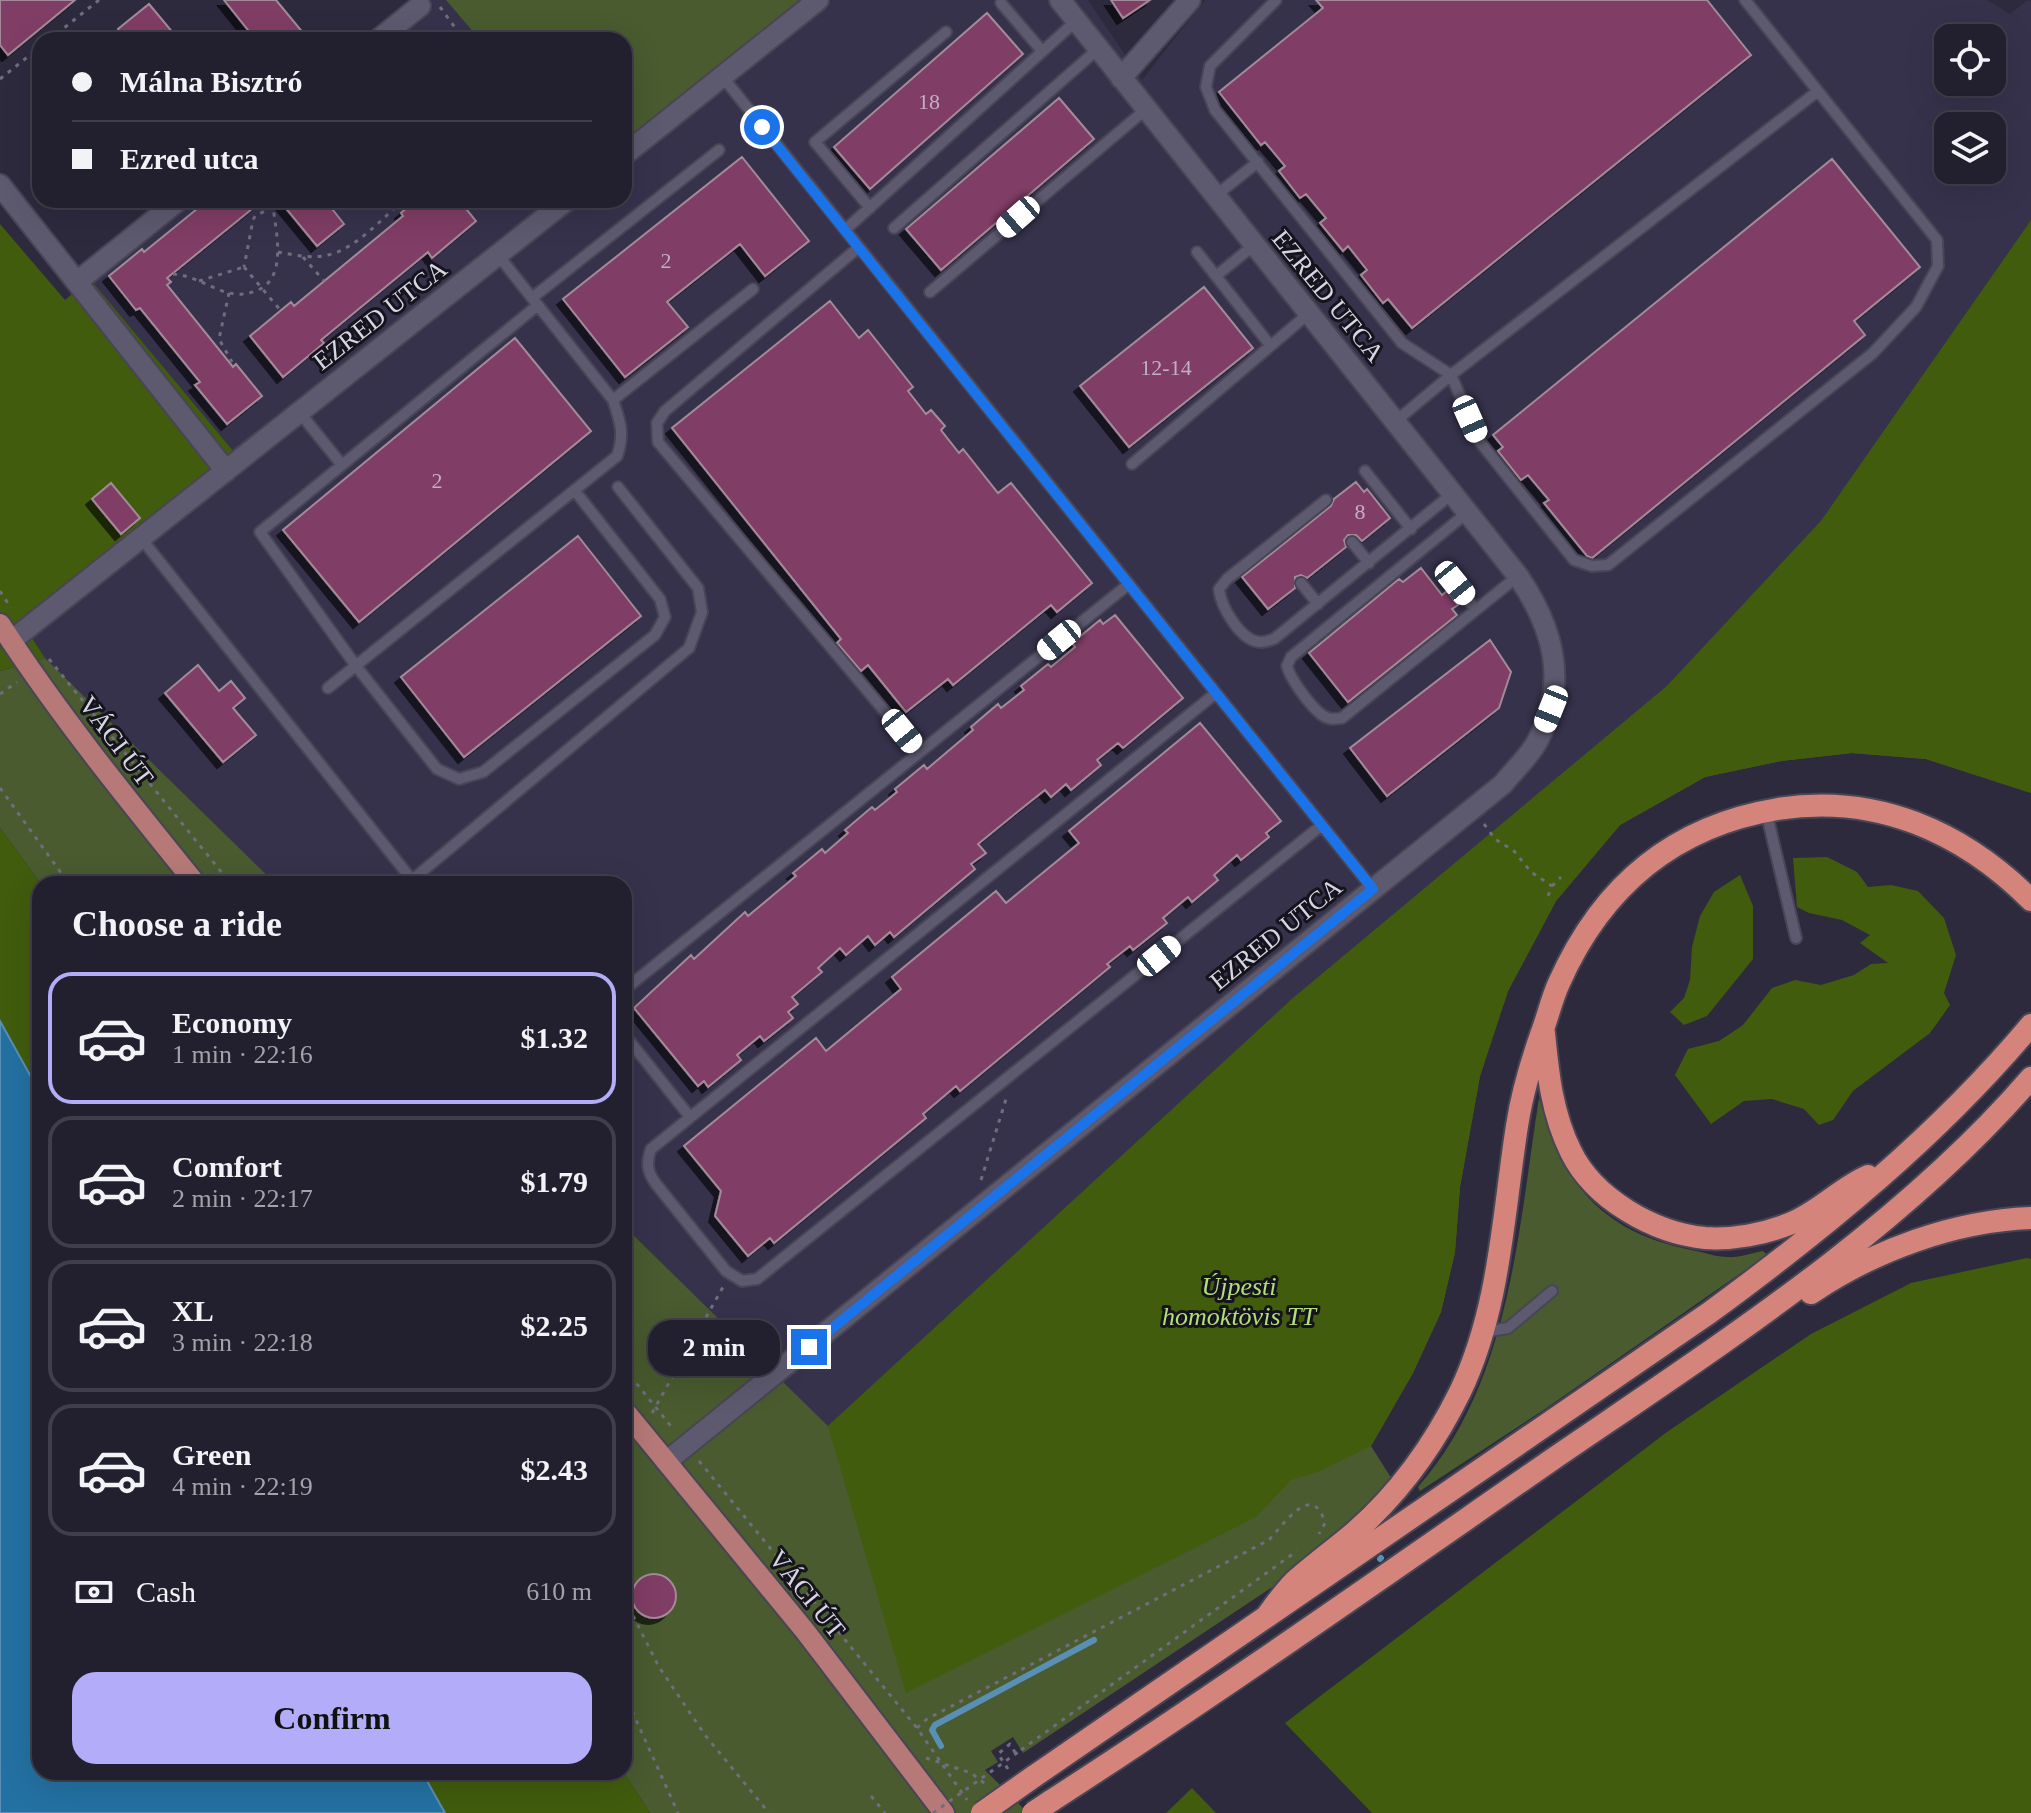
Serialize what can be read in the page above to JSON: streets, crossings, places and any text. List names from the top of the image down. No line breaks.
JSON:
{"streets":{"main road":["VÁCI ÚT"],"street":["EZRED UTCA"]},"crossings":[["EZRED UTCA","VÁCI ÚT"]],"parks":["Újpesti homoktövis TT"],"house_numbers":["18","2","12-14","2","8"],"page":{"banner":["Málna Bisztró","Ezred utca"],"heading":"Choose a ride","list":[{"name":"Economy","note":"1 min · 22:16","value":"$1.32"},{"name":"Comfort","note":"2 min · 22:17","value":"$1.79"},{"name":"XL","note":"3 min · 22:18","value":"$2.25"},{"name":"Green","note":"4 min · 22:19","value":"$2.43"}],"bubble":"2 min","pay":["Cash","610 m"],"buttons":"Confirm"}}
